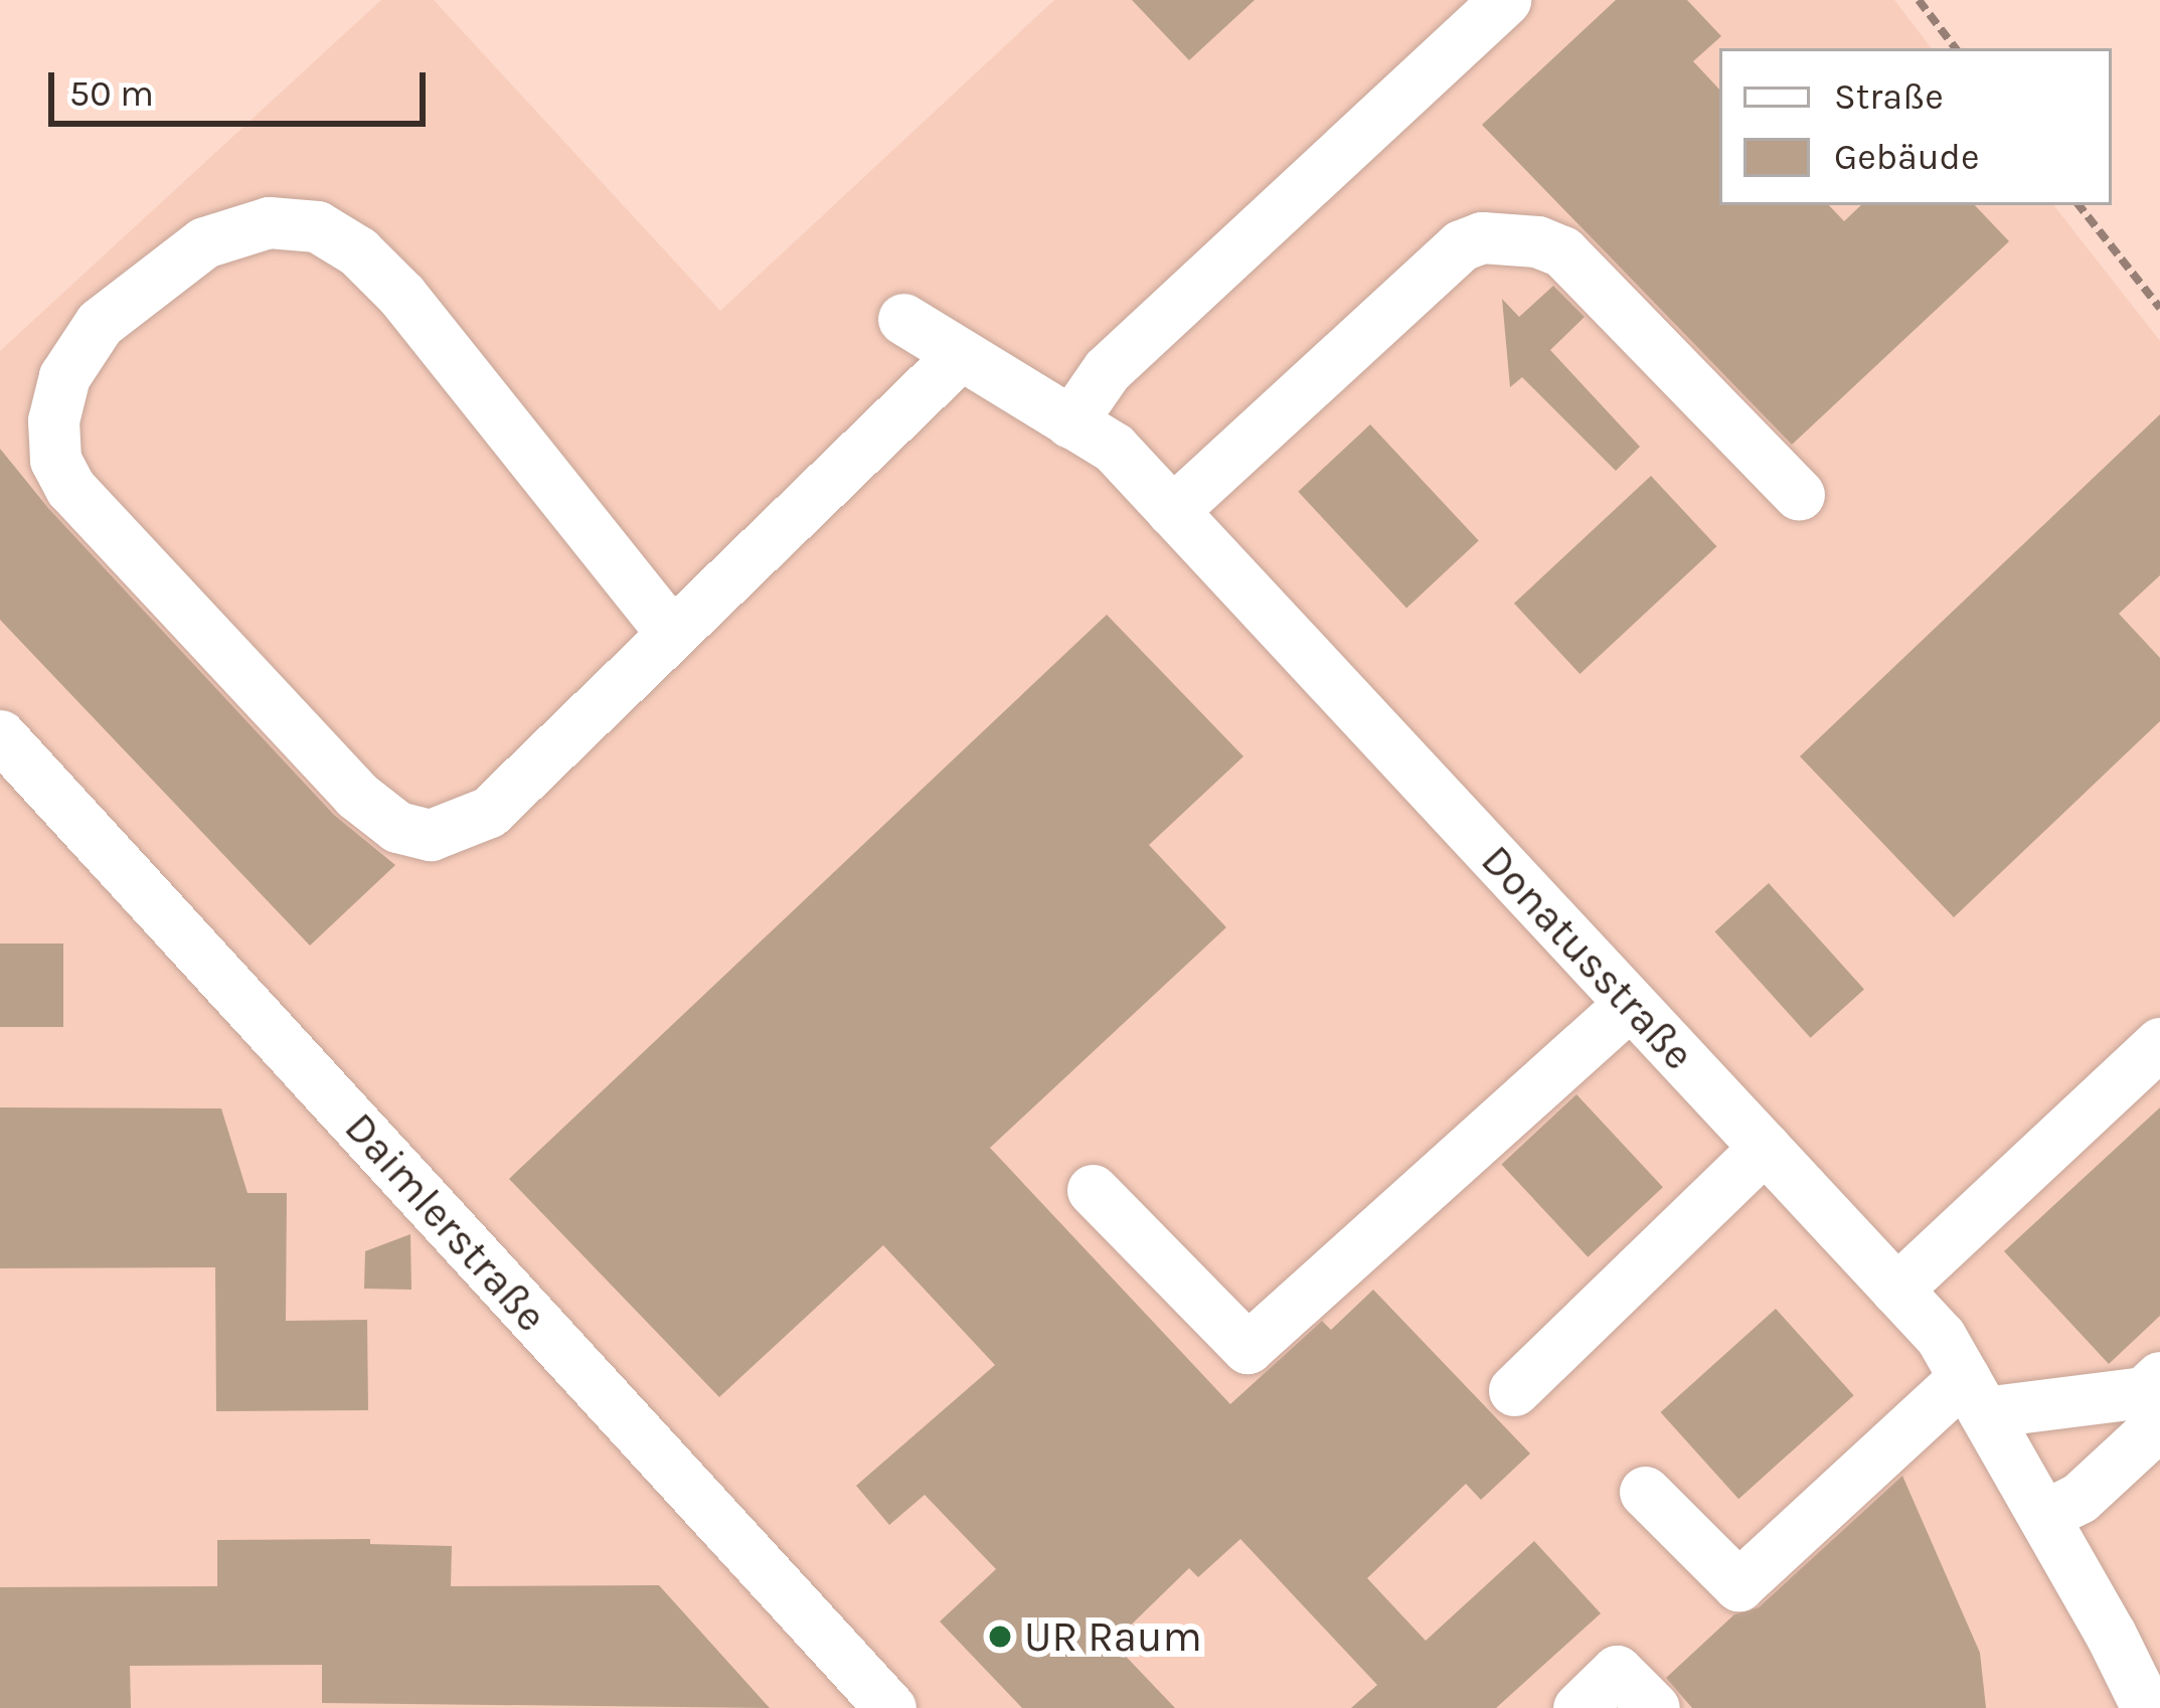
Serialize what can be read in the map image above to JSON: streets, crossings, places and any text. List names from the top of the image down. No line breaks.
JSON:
{"streets":{"street":["Donatusstraße","Daimlerstraße"]},"places":["UR Raum"],"legend":["Straße","Gebäude"],"scale_bar":"50 m"}
